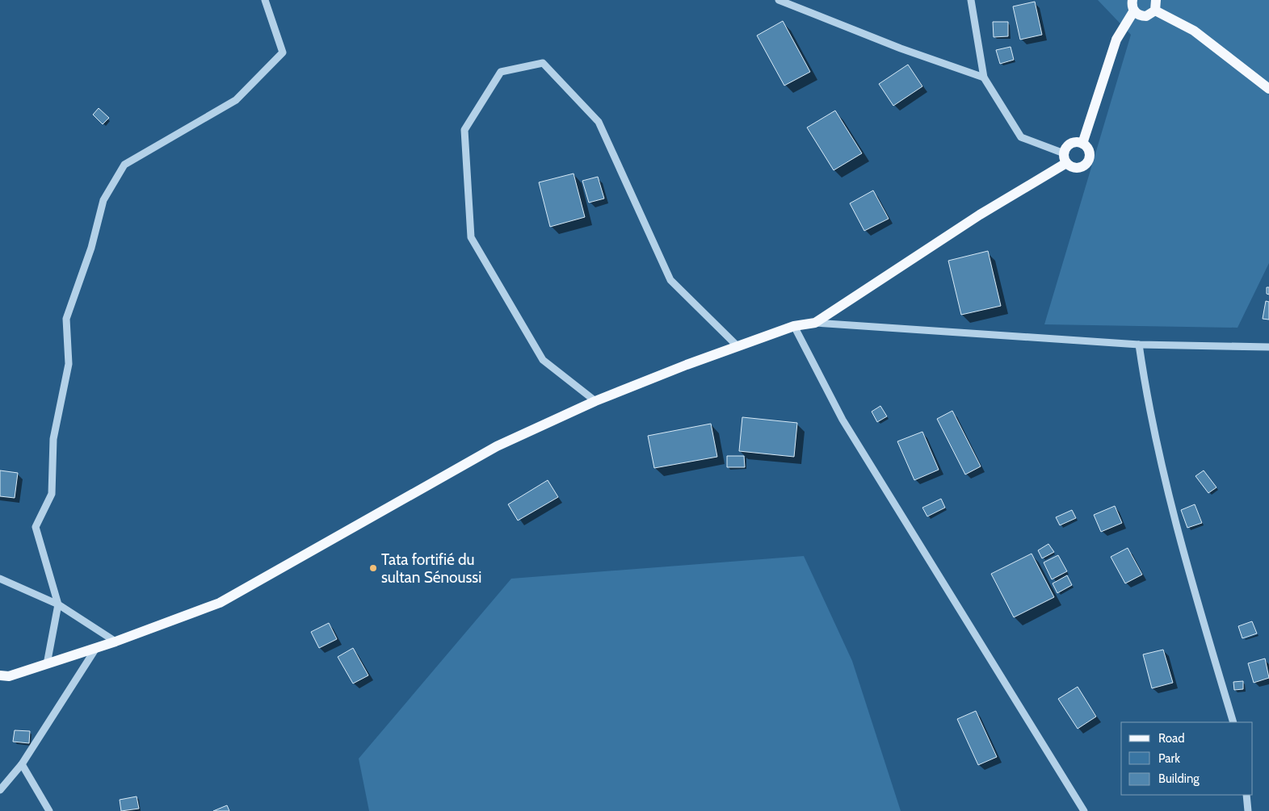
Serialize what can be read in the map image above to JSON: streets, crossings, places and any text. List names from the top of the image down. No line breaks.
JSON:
{"places":["Tata fortifié du sultan Sénoussi"],"legend":["Road","Park","Building"]}
